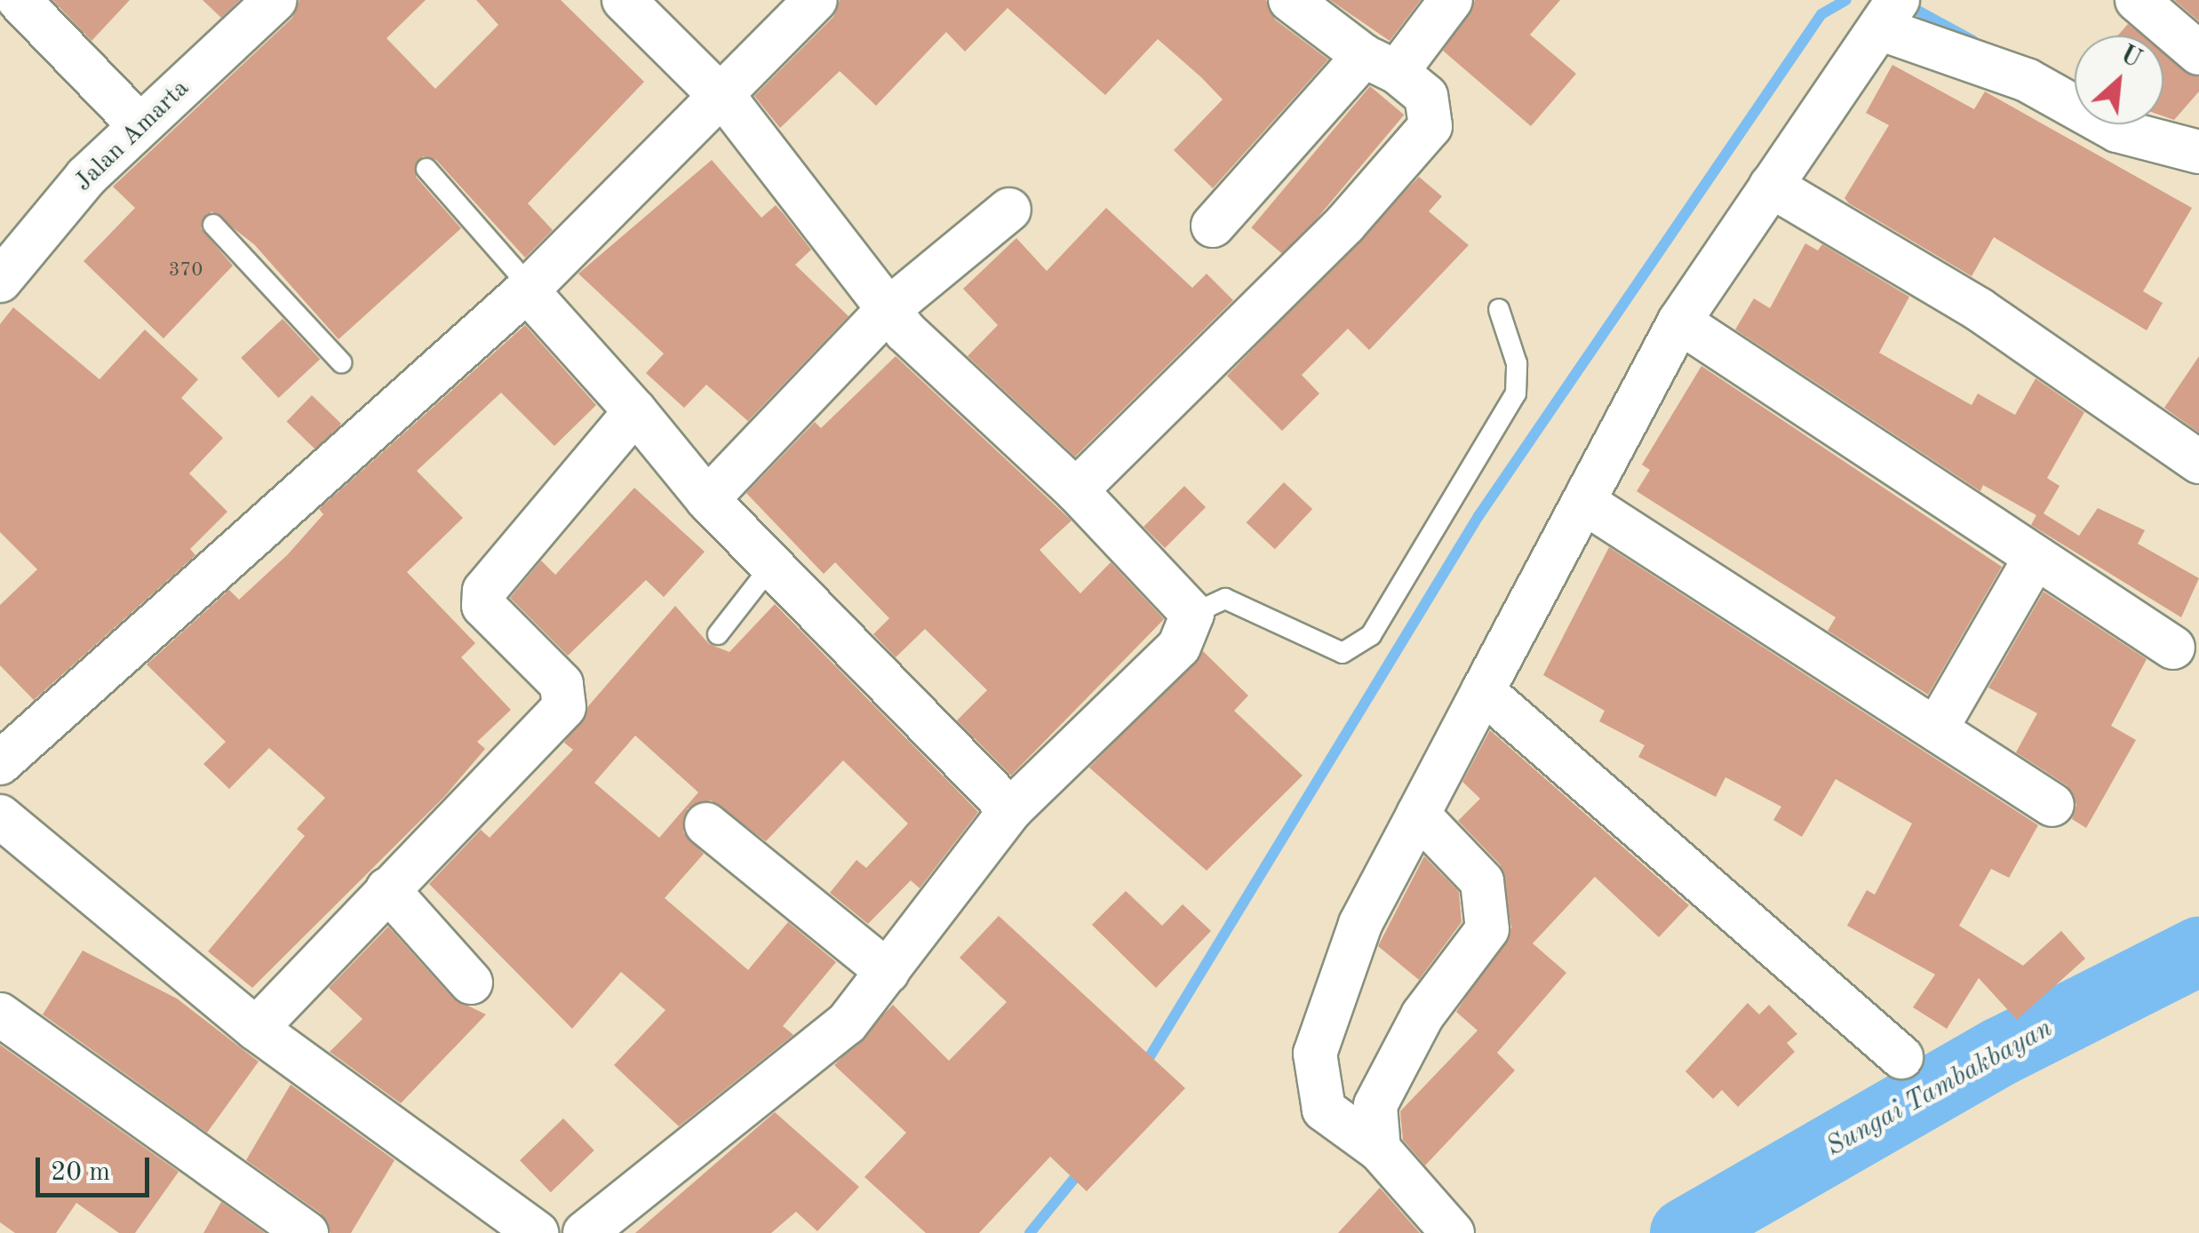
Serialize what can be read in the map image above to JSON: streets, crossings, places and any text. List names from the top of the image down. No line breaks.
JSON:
{"streets":{"street":["Jalan Amarta"]},"water":["Sungai Tambakbayan"],"house_numbers":["370"],"scale_bar":"20 m","north":"top right"}
